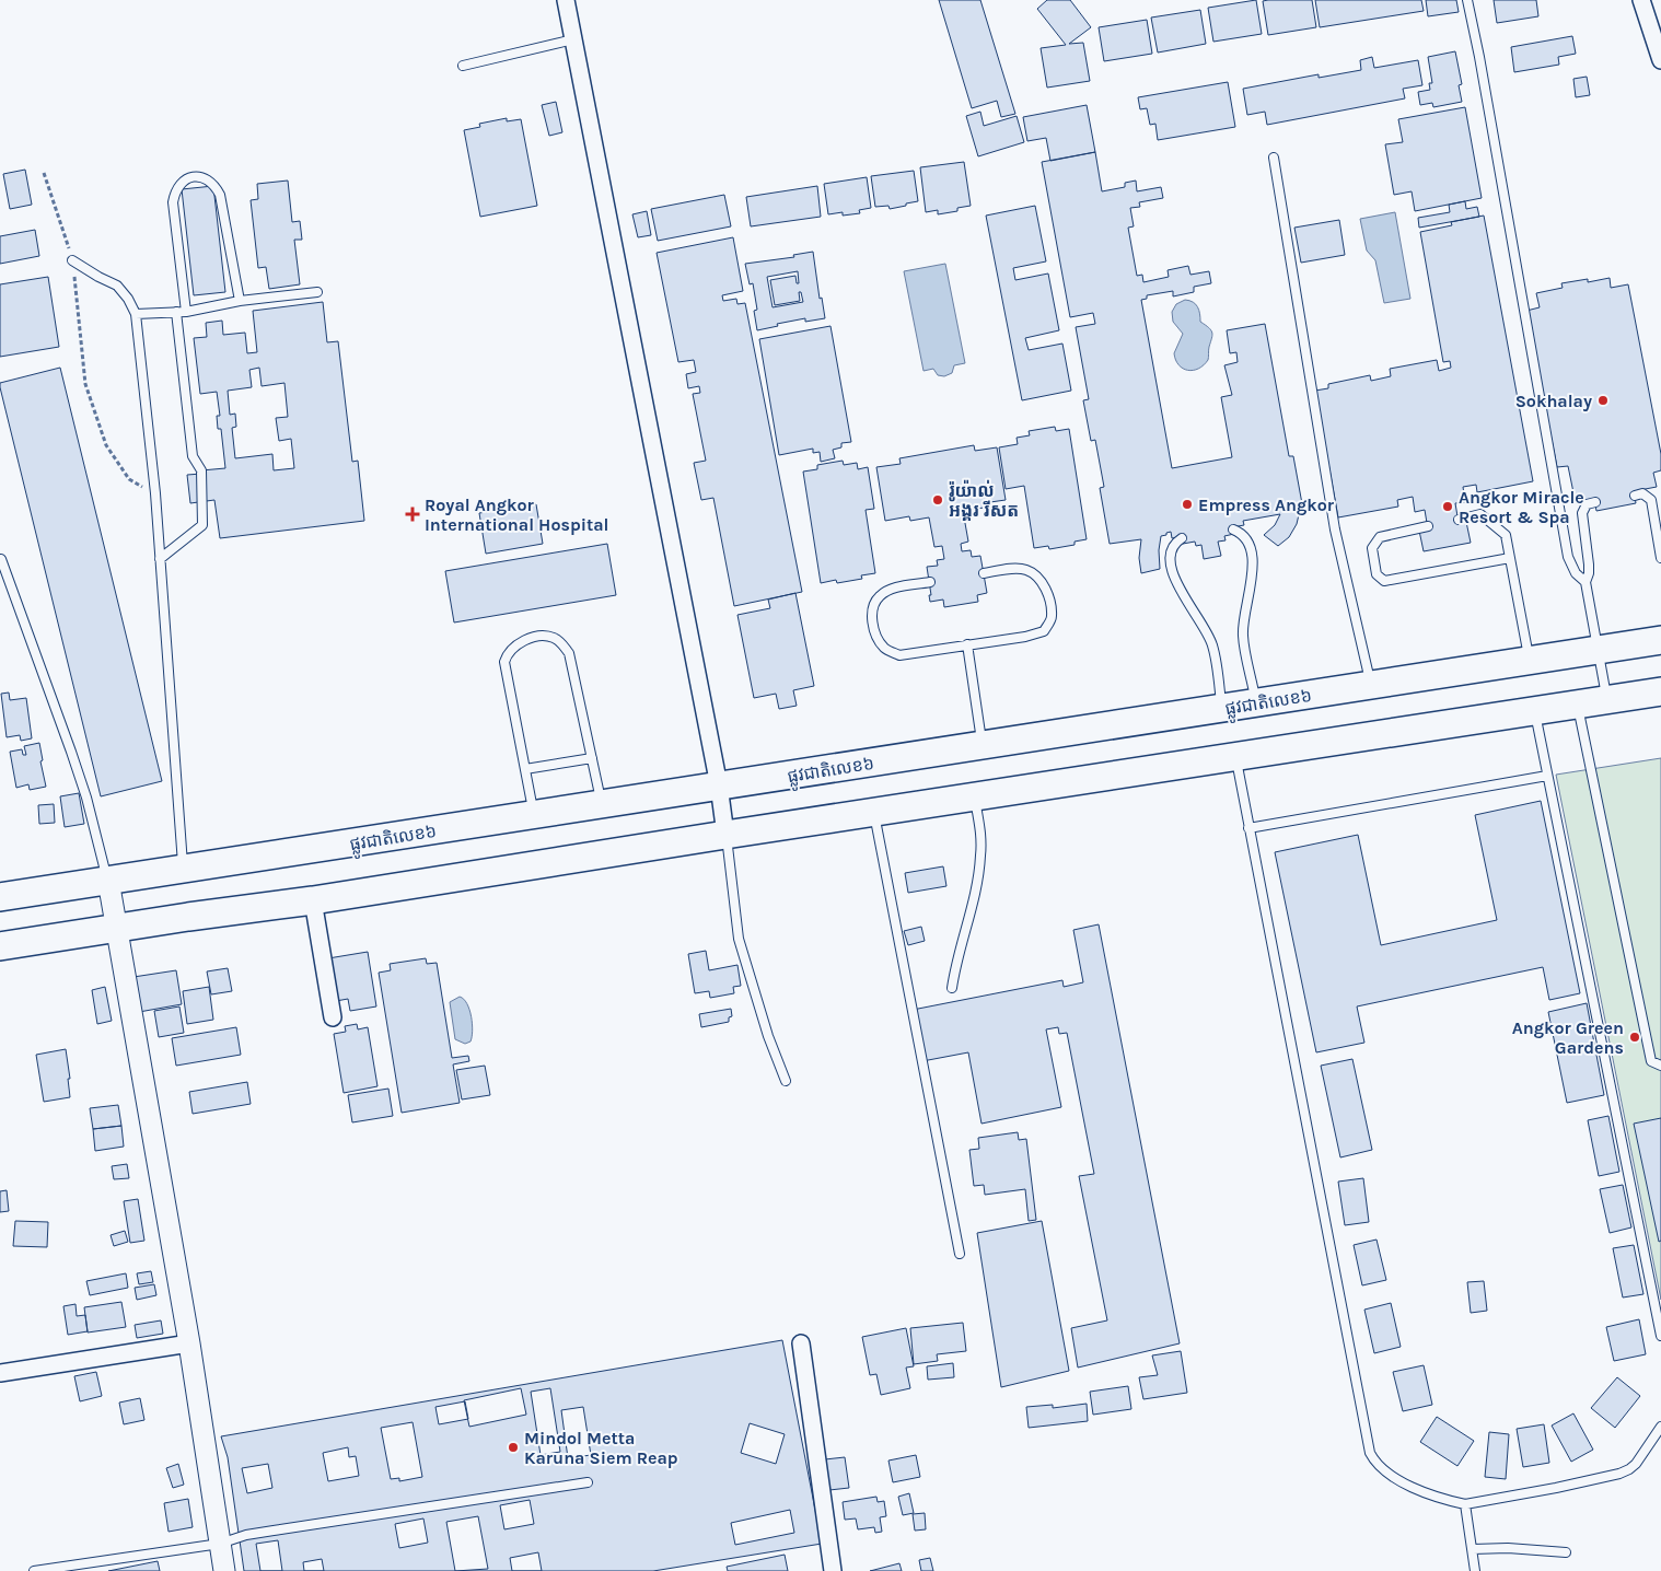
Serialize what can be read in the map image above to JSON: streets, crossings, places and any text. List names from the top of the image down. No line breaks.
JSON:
{"streets":{"highway":["ផ្លូវជាតិលេខ៦"]},"places":{"other":["Sokhalay","រ៉ូយ៉ាល់ អង្គរ រីសត","Empress Angkor","Angkor Miracle Resort & Spa","Angkor Green Gardens","Mindol Metta Karuna Siem Reap"],"health":["Royal Angkor International Hospital"]}}
